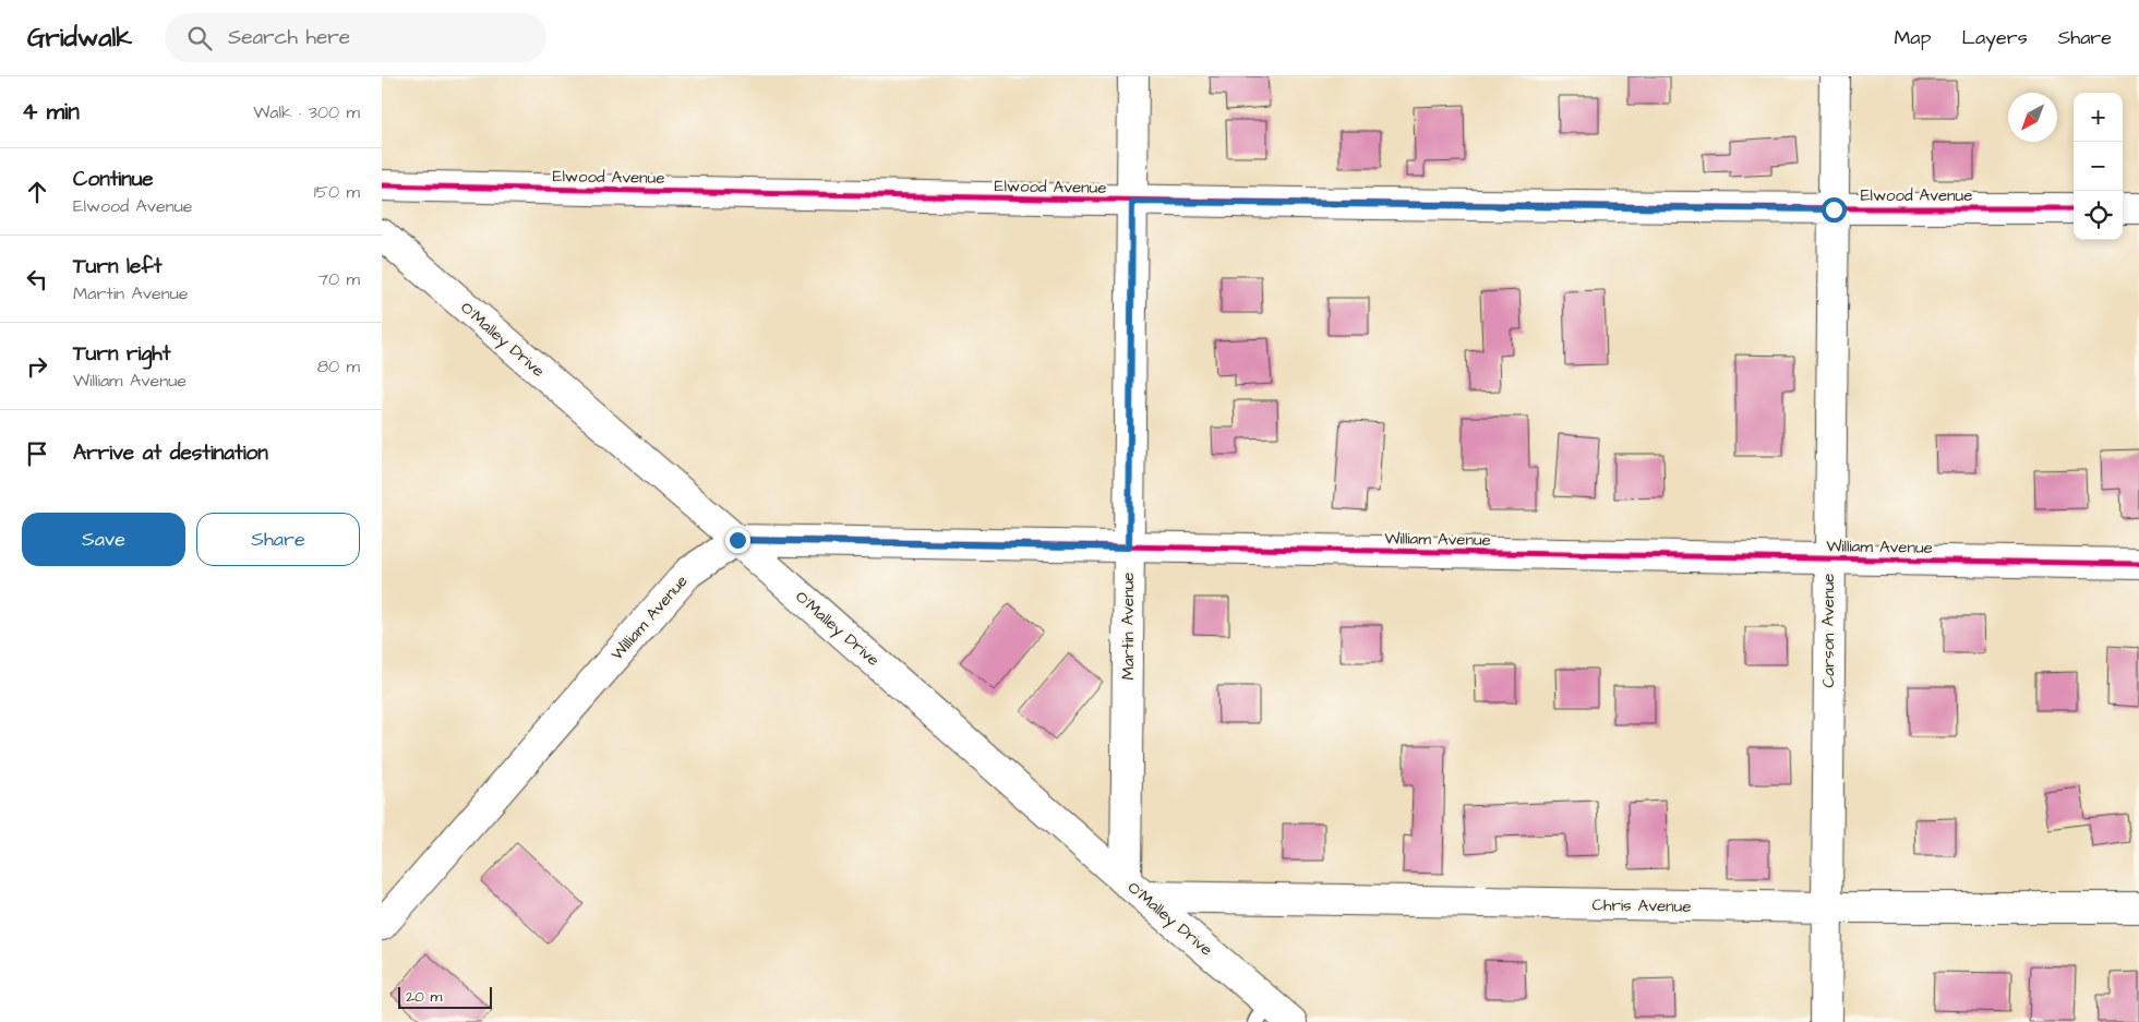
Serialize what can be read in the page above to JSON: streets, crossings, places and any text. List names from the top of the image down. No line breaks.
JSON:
{"streets":{"street":["Elwood Avenue","O'Malley Drive","William Avenue","Martin Avenue","Carson Avenue","Chris Avenue"]},"crossings":[["Elwood Avenue","Martin Avenue"],["Elwood Avenue","Carson Avenue"],["O'Malley Drive","William Avenue"],["O'Malley Drive","Martin Avenue"],["O'Malley Drive","Chris Avenue"],["William Avenue","Martin Avenue"],["William Avenue","Carson Avenue"],["Martin Avenue","Chris Avenue"],["Carson Avenue","Chris Avenue"]],"scale_bar":"20 m","north":"bottom left","page":{"header":"Gridwalk","search":"Search here","nav":["Map","Layers","Share"],"heading":["4 min","Walk · 300 m"],"map_buttons":["+","−"],"list":[["Continue","Elwood Avenue","150 m"],["Turn left","Martin Avenue","70 m"],["Turn right","William Avenue","80 m"],"Arrive at destination"],"buttons":["Save","Share"],"scale":"20 m"}}
